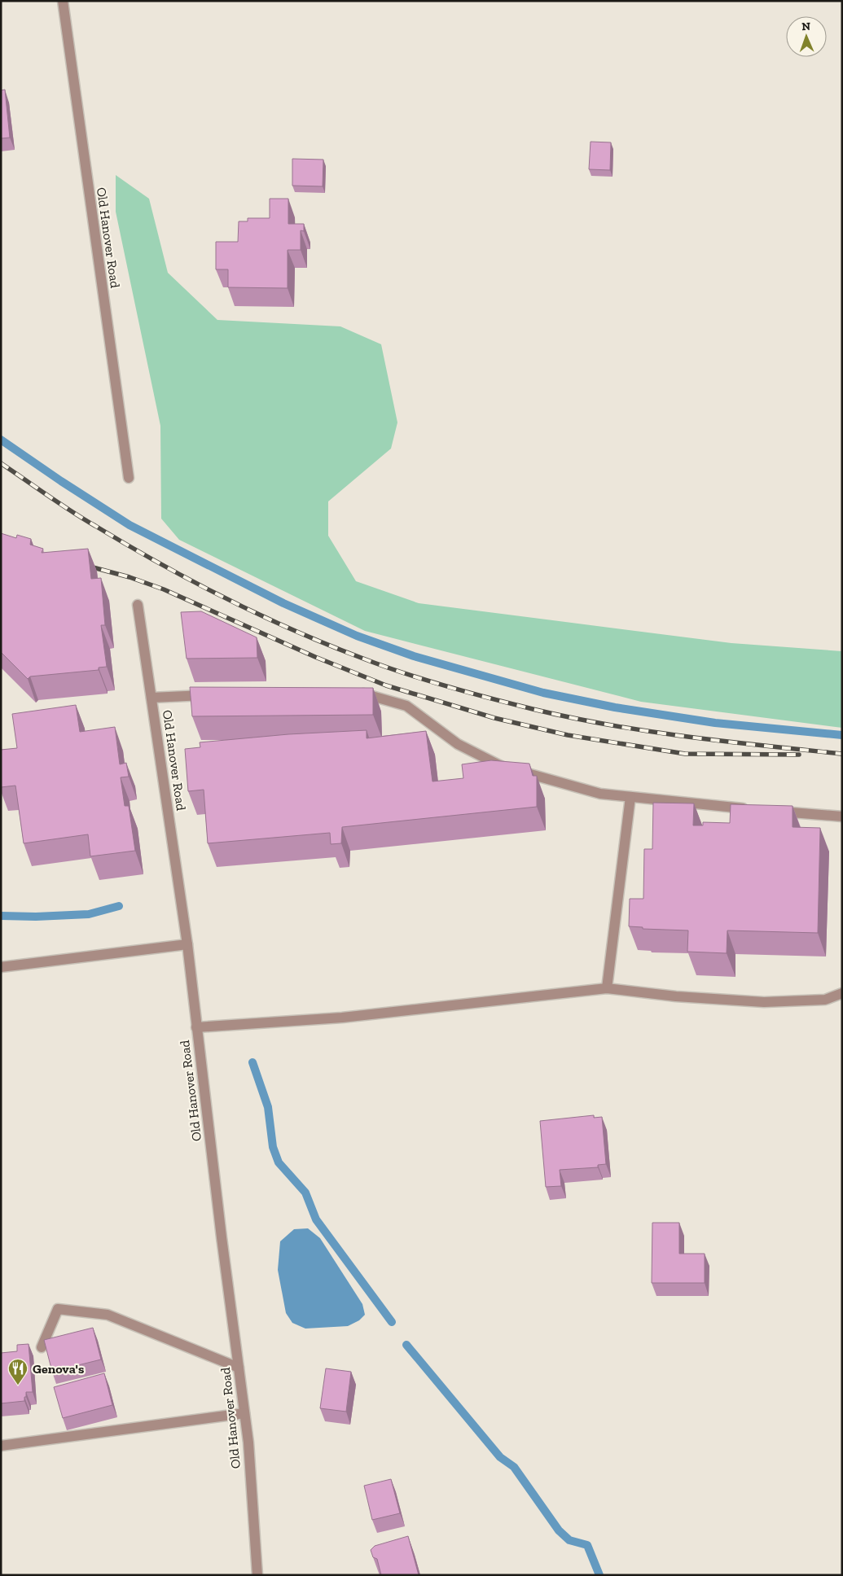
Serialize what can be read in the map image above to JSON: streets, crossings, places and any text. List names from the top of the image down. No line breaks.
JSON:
{"streets":{"street":["Old Hanover Road"]},"places":{"restaurant":["Genova's"]},"north":"top"}
